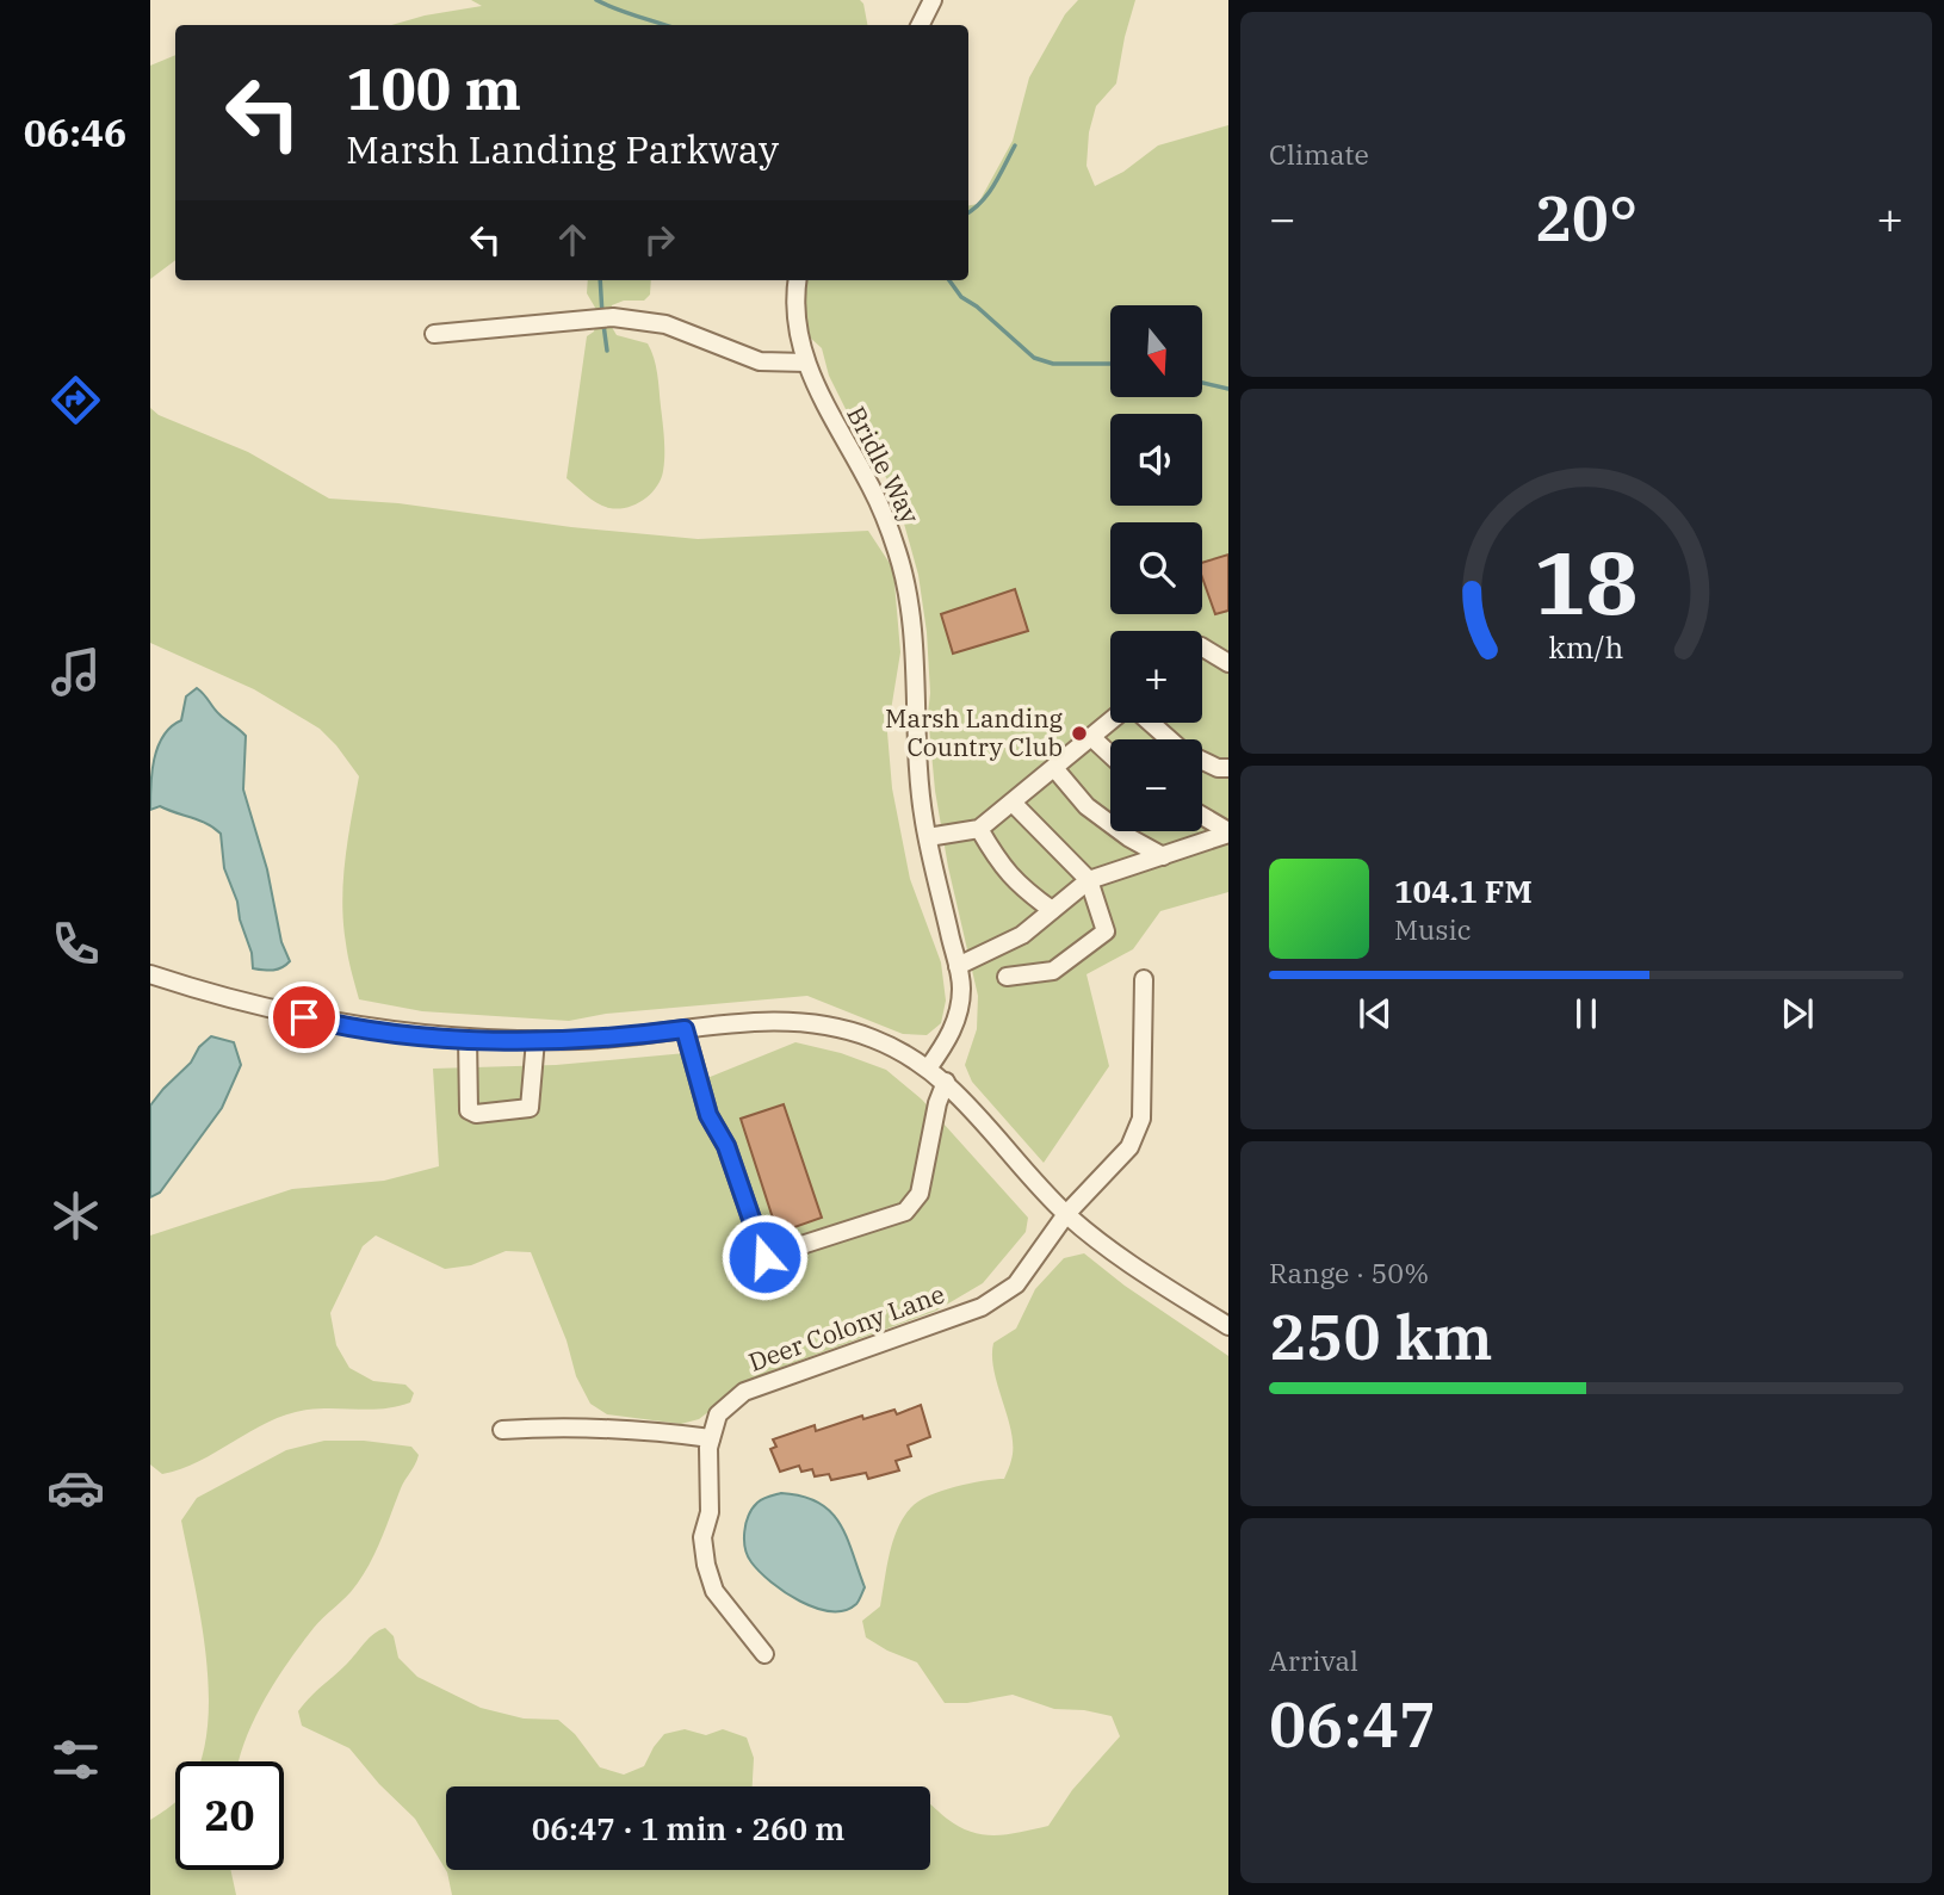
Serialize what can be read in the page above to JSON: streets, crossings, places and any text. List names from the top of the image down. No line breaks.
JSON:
{"streets":{"street":["Bridle Way","Deer Colony Lane"]},"places":["Marsh Landing Country Club"],"north":"bottom","page":{"tabs":"06:46","tile":["Climate",["Range · 50%","250 km"],["Arrival","06:47"]],"turn":["100 m","Marsh Landing Parkway"],"heat":["−","20°","+"],"map_buttons":["+","−"],"song":["104.1 FM","Music"],"limit":"20","trip":"06:47 · 1 min · 260 m","gauge":["18","km/h"]}}
